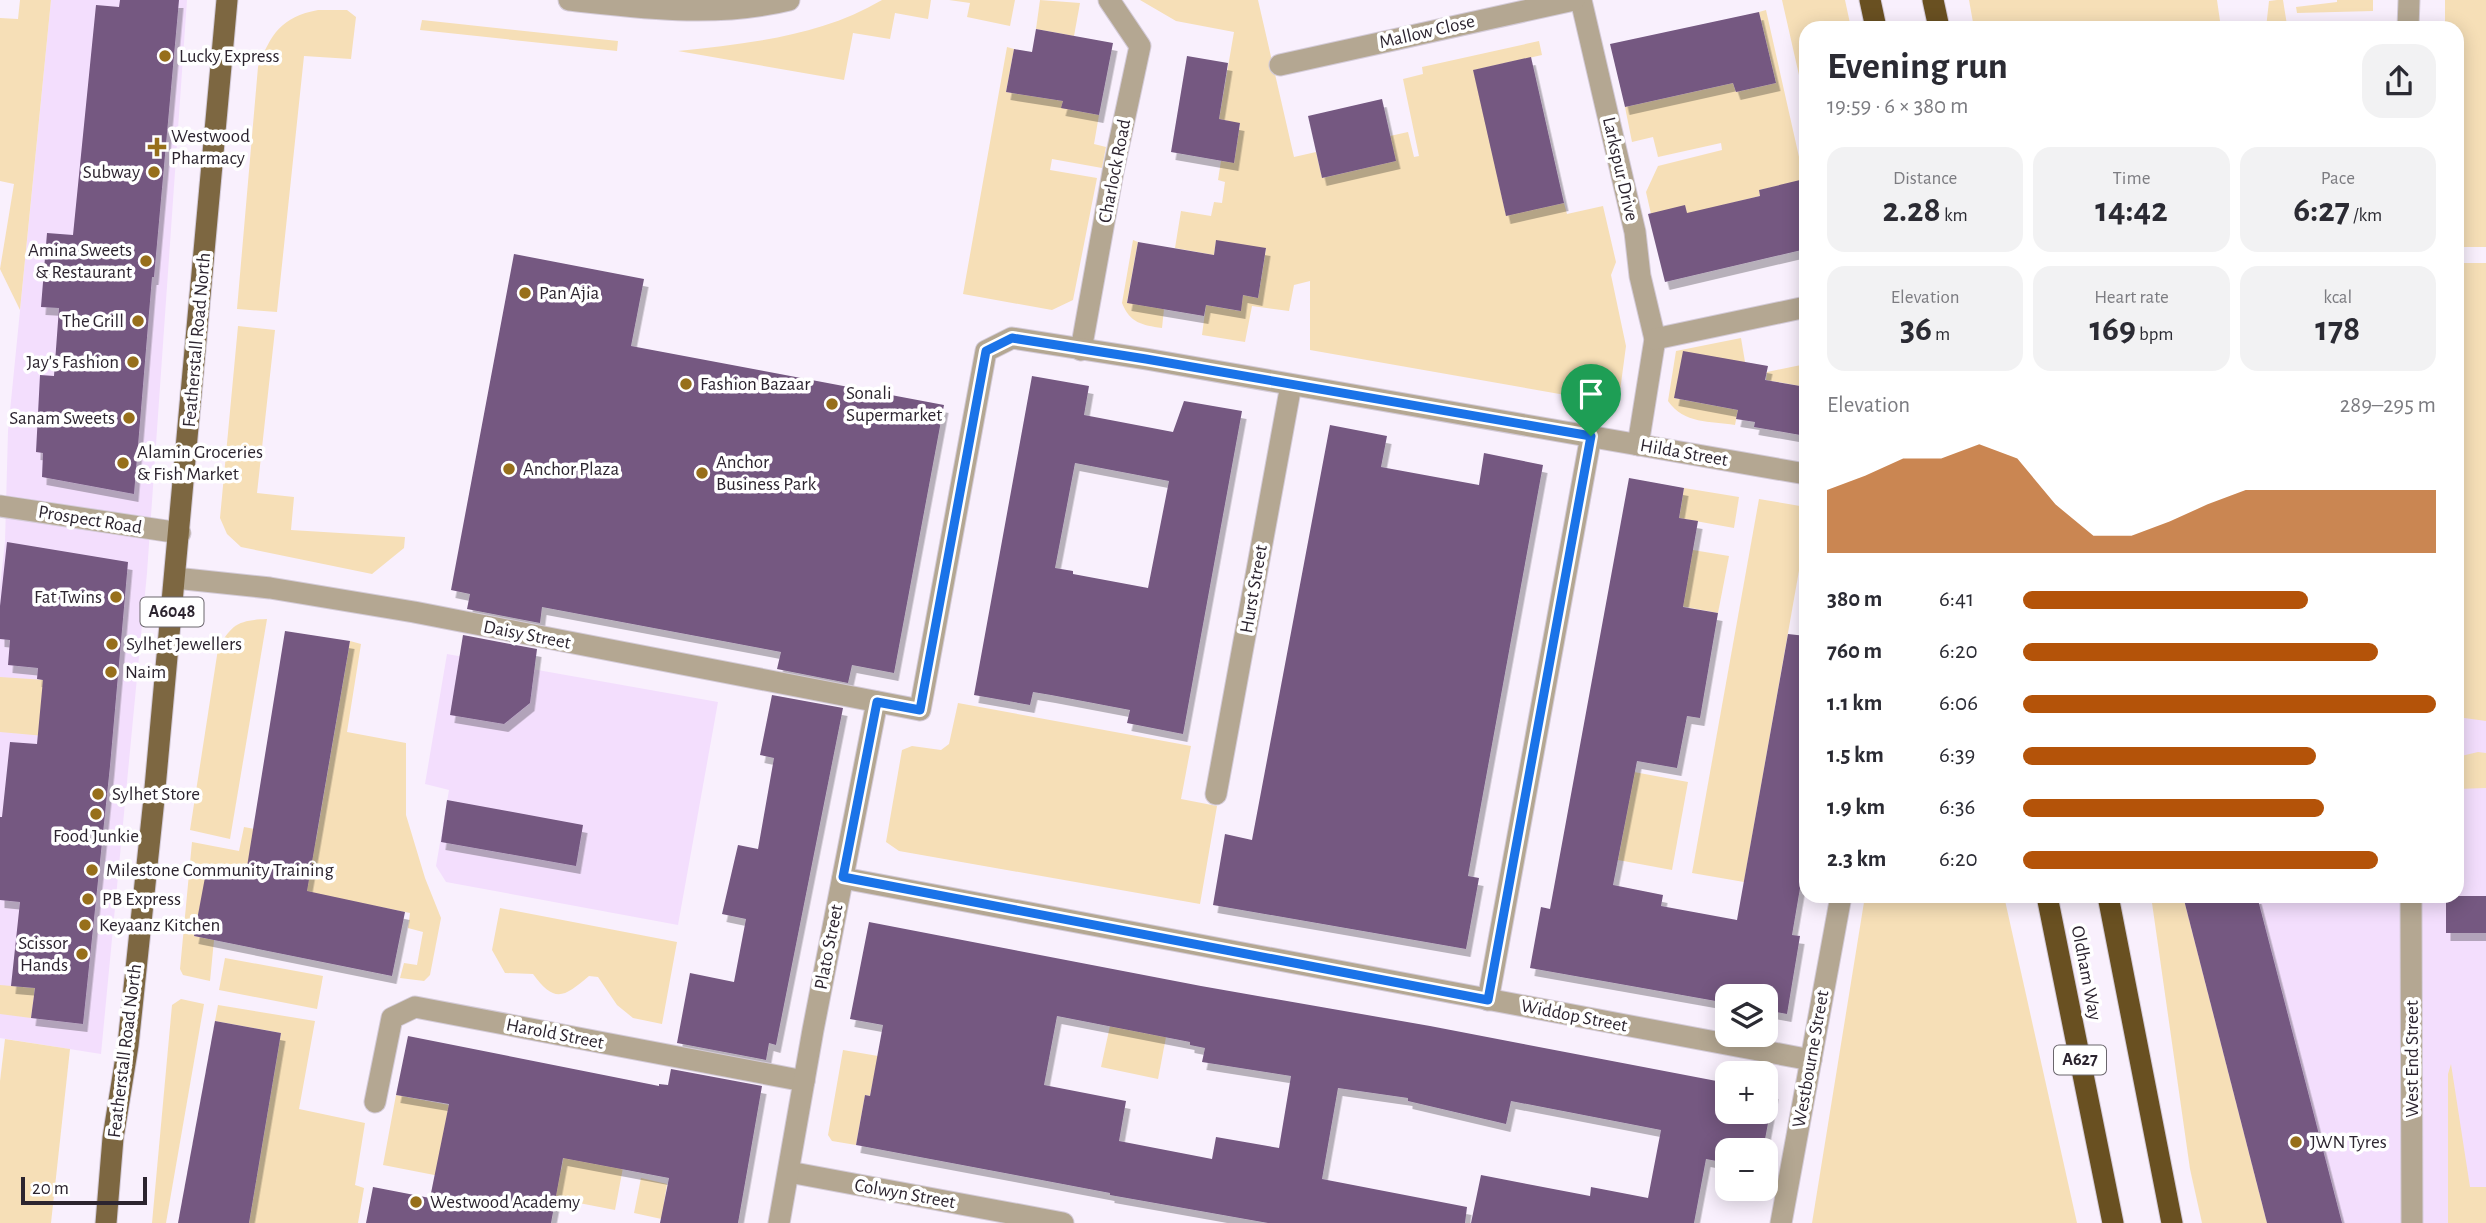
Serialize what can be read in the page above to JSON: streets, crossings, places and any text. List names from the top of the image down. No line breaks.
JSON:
{"streets":{"highway":["Oldham Way","A627"],"main road":["Featherstall Road North","A6048"],"street":["Mallow Close","Larkspur Drive","Charlock Road","Hilda Street","Prospect Road","Hurst Street","Daisy Street","Plato Street","Widdop Street","Harold Street","Westbourne Street","West End Street","Colwyn Street"]},"crossings":[["Larkspur Drive","Hilda Street"],["Charlock Road","Hilda Street"],["Featherstall Road North","Prospect Road"],["Featherstall Road North","Daisy Street"],["Hilda Street","Hurst Street"],["Hilda Street","Daisy Street"],["Hilda Street","Plato Street"],["Daisy Street","Plato Street"],["Plato Street","Widdop Street"],["Plato Street","Harold Street"],["Plato Street","Colwyn Street"],["Widdop Street","Westbourne Street"]],"places":{"other":["Lucky Express","Subway","Amina Sweets & Restaurant","Pan Ajia","The Grill","Jay's Fashion","Fashion Bazaar","Sonali Supermarket","Sanam Sweets","Alamin Groceries & Fish Market","Anchor Plaza","Anchor Business Park","Fat Twins","Sylhet Jewellers","Naim","Sylhet Store","Food Junkie","Milestone Community Training","PB Express","Keyaanz Kitchen","Scissor Hands","JWN Tyres","Westwood Academy"],"health":["Westwood Pharmacy"]},"scale_bar":"20 m","page":{"heading":["Evening run","19:59 · 6 × 380 m"],"stats":[["Distance","2.28 km"],["Time","14:42"],["Pace","6:27 /km"],["Elevation","36 m"],["Heart rate","169 bpm"],["kcal","178"]],"chart":["Elevation","289–295 m"],"list":[{"name":"380 m","note":"6:41"},{"name":"760 m","note":"6:20"},{"name":"1.1 km","note":"6:06"},{"name":"1.5 km","note":"6:39"},{"name":"1.9 km","note":"6:36"},{"name":"2.3 km","note":"6:20"}],"map_buttons":["+","−"],"scale":"20 m"}}
